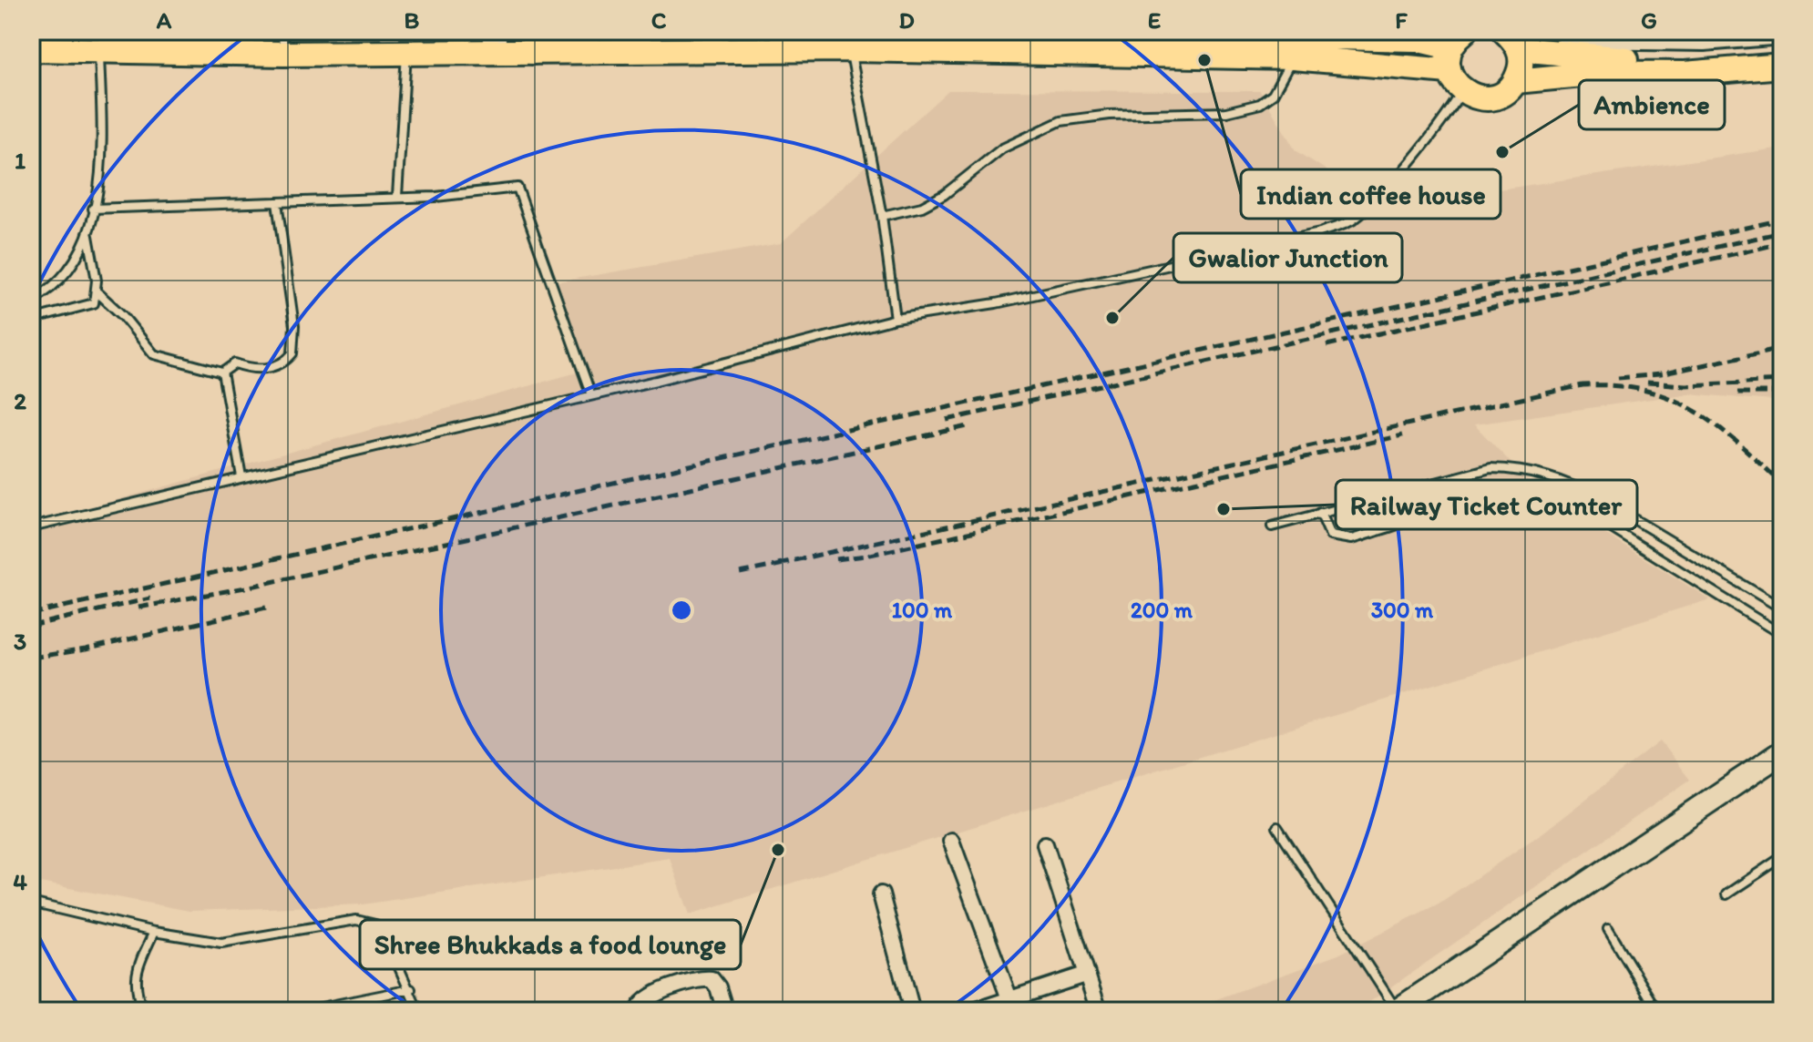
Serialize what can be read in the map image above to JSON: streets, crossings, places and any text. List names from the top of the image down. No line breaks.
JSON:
{"places":["Indian coffee house","Ambience","Gwalior Junction","Railway Ticket Counter","Shree Bhukkads a food lounge"],"grid":{"columns":["A","B","C","D","E","F","G"],"rows":["1","2","3","4"]},"rings":["100 m","200 m","300 m"]}
